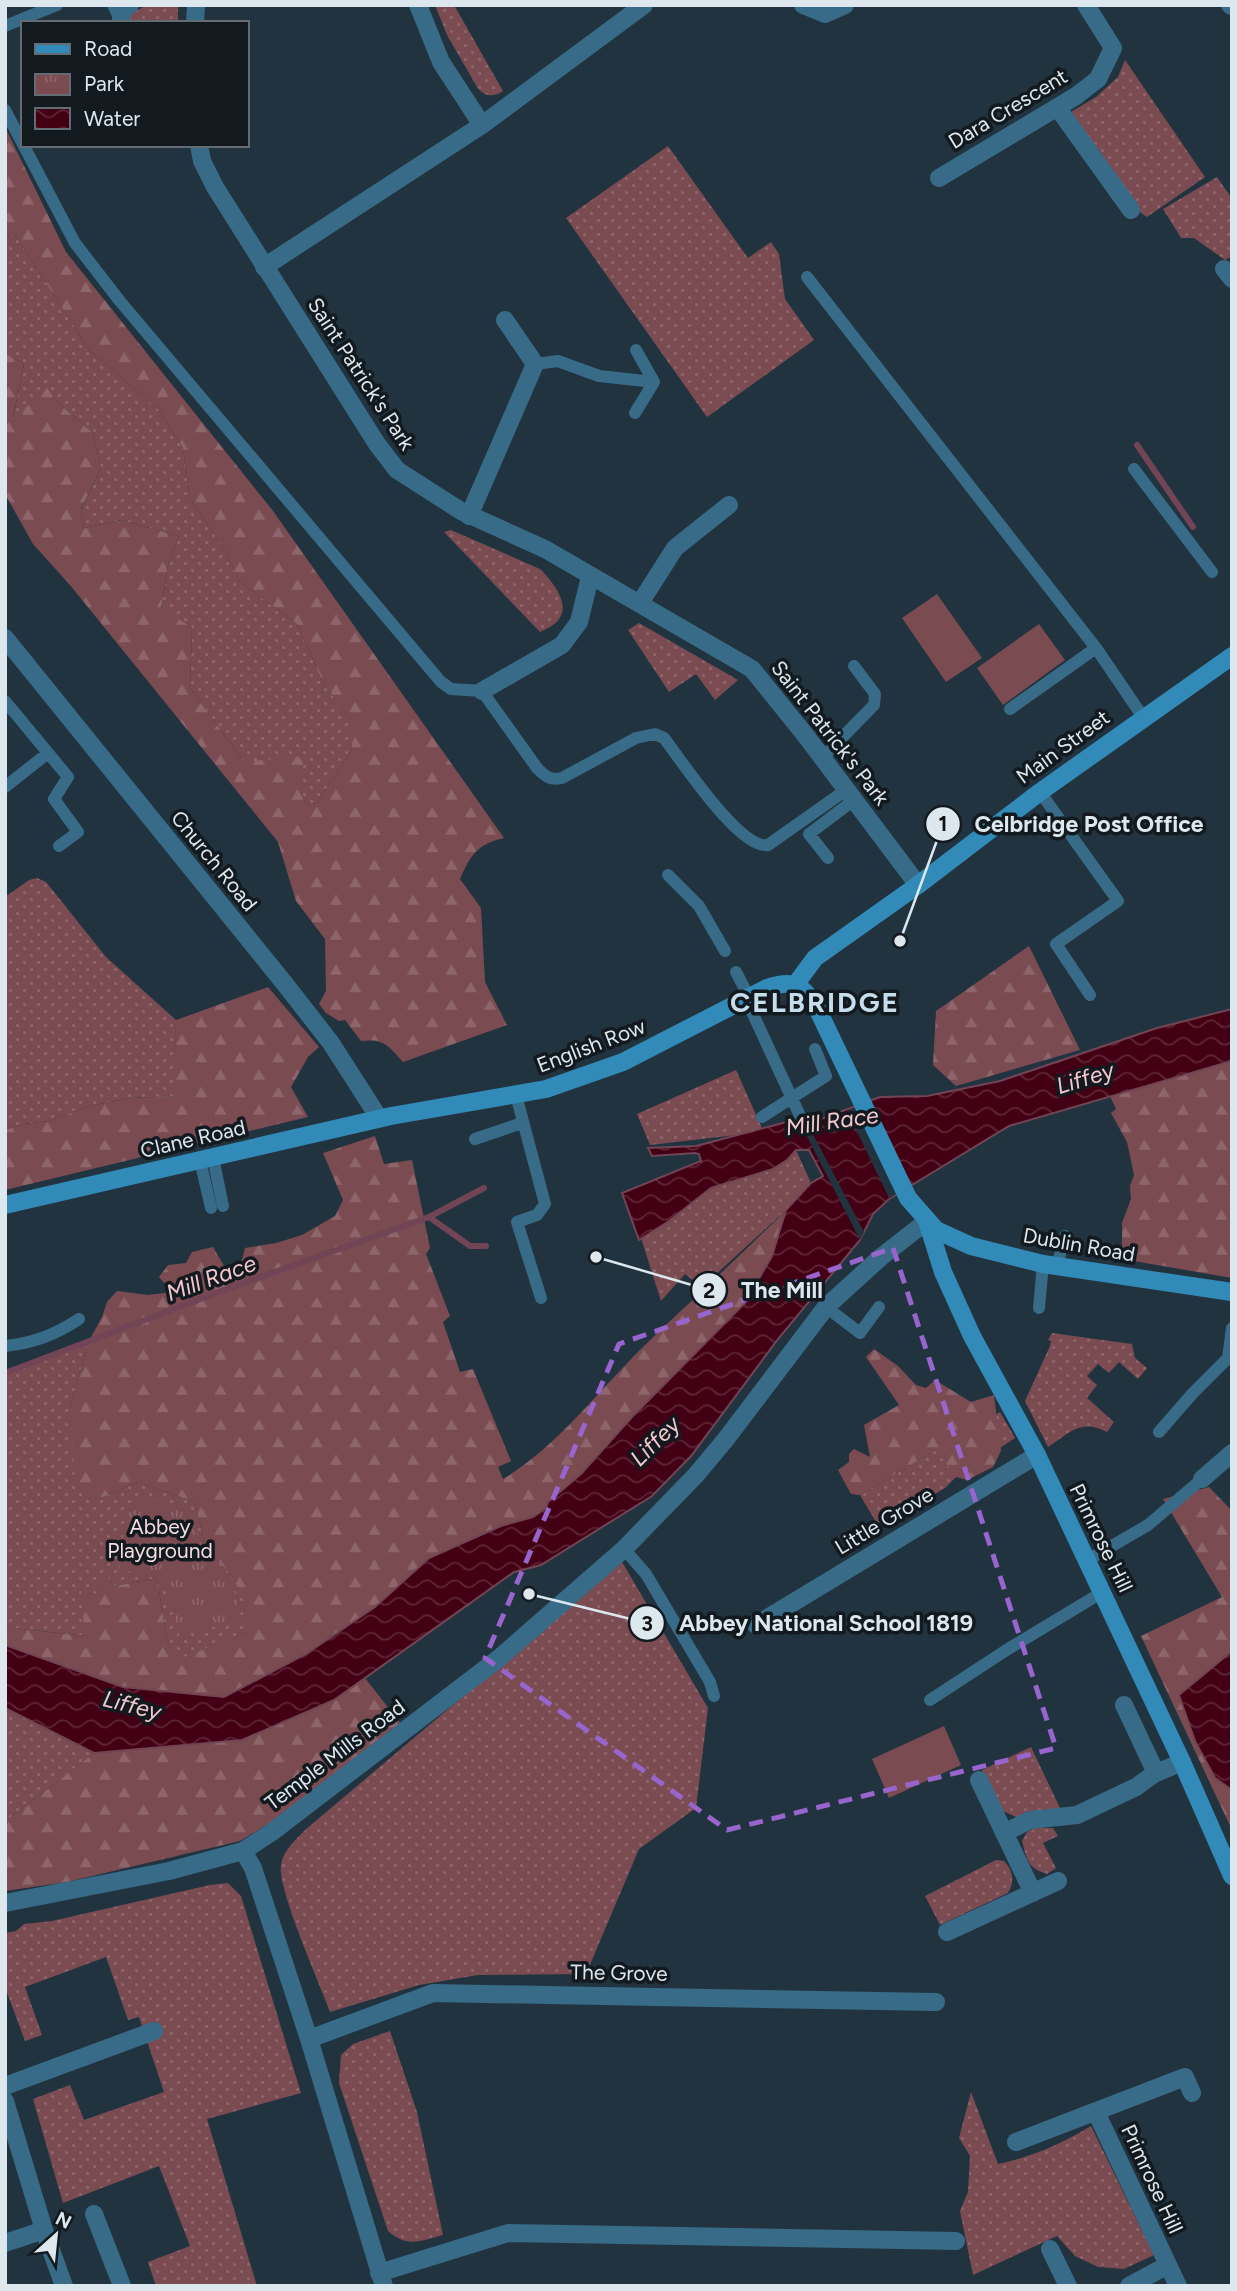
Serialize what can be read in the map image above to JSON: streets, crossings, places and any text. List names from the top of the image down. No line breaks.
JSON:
{"streets":{"main road":["Main Street","English Row","Clane Road","Dublin Road","Primrose Hill"],"street":["Dara Crescent","Saint Patrick's Park","Church Road","Little Grove","Temple Mills Road","The Grove"]},"crossings":[["Saint Patrick's Park","Main Street"],["Main Street","English Row"],["Church Road","English Row"],["Church Road","Clane Road"],["English Row","Clane Road"],["Dublin Road","Primrose Hill"],["Dublin Road","Temple Mills Road"],["Little Grove","Primrose Hill"],["Primrose Hill","Temple Mills Road"]],"districts":["CELBRIDGE"],"water":["Liffey","Mill Race"],"parks":["Abbey Playground"],"places":["Celbridge Post Office","The Mill","Abbey National School 1819"],"legend":["Road","Park","Water"],"north":"top right"}
